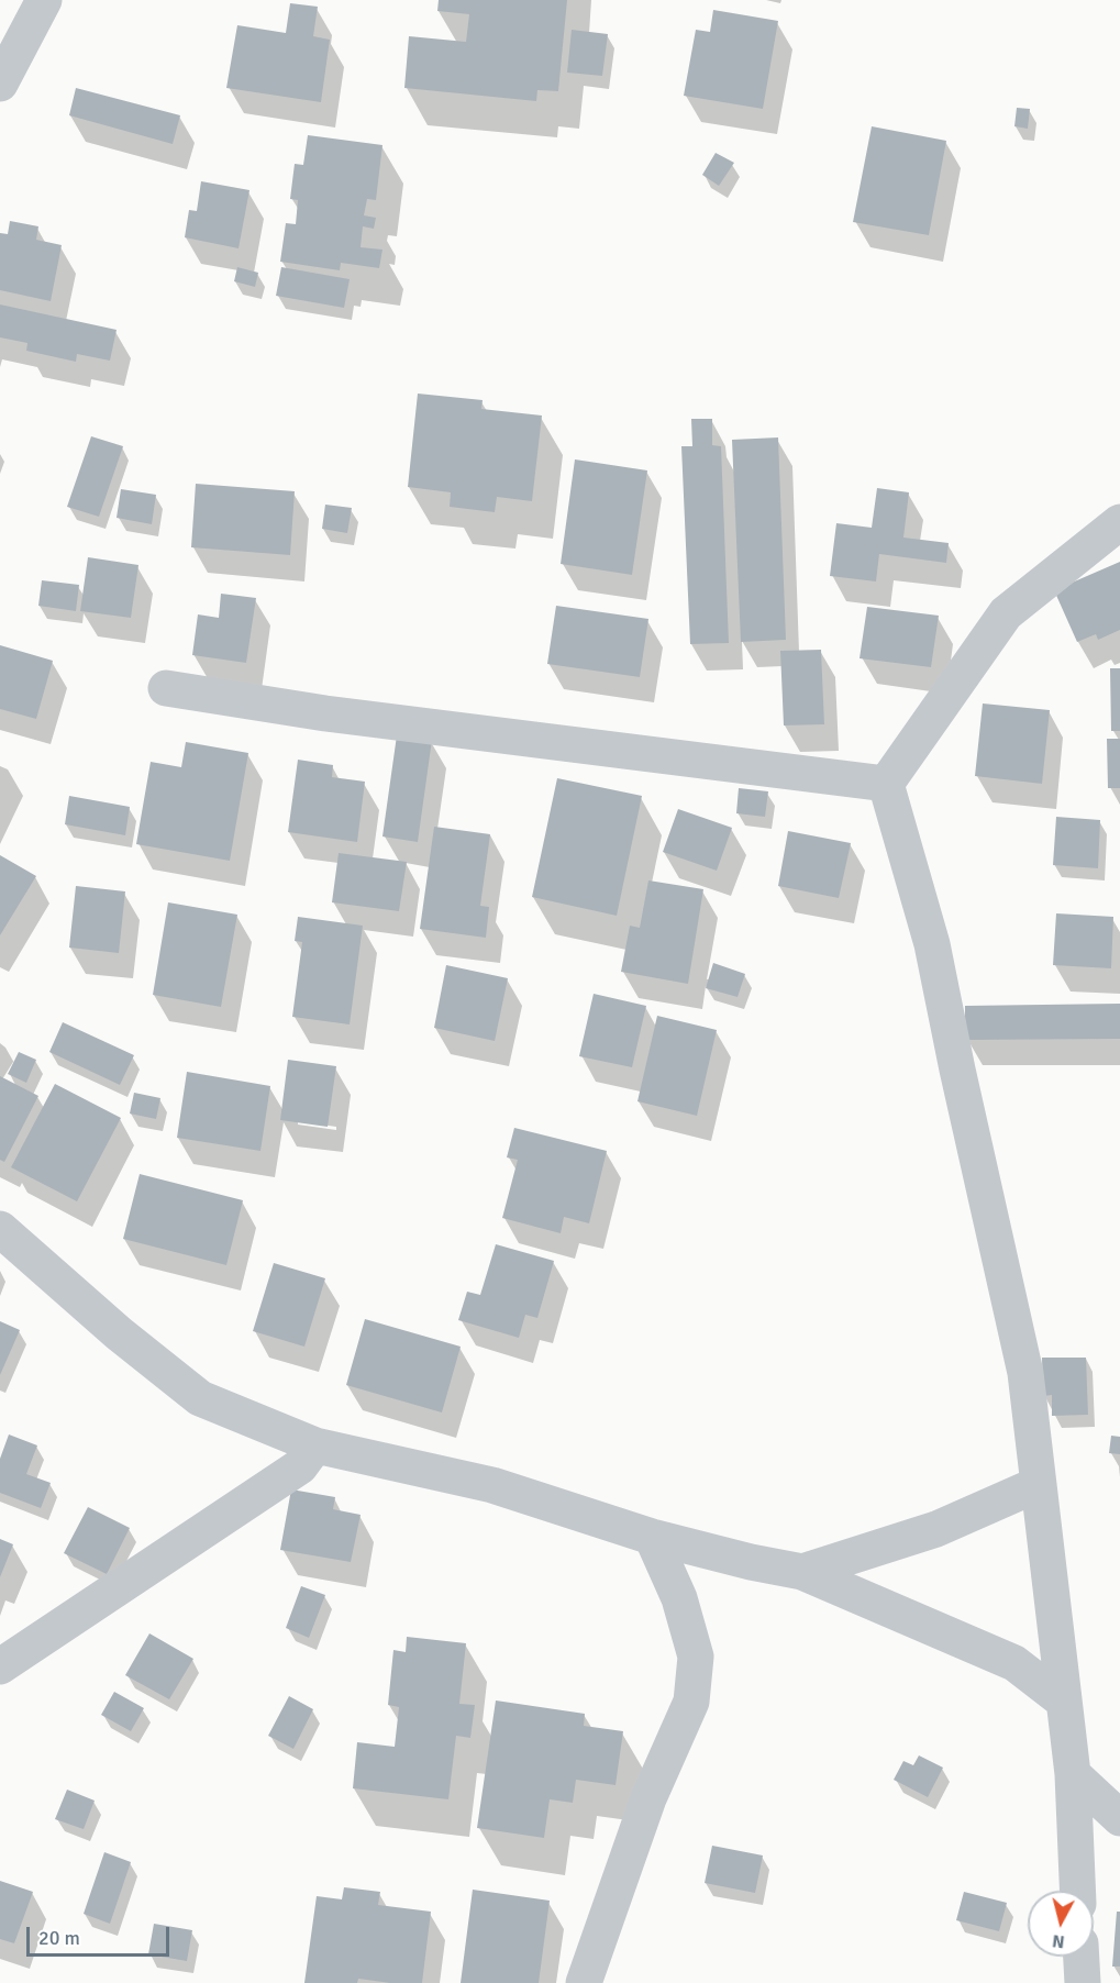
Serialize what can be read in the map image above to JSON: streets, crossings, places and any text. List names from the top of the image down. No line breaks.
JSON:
{"scale_bar":"20 m","north":"bottom"}
